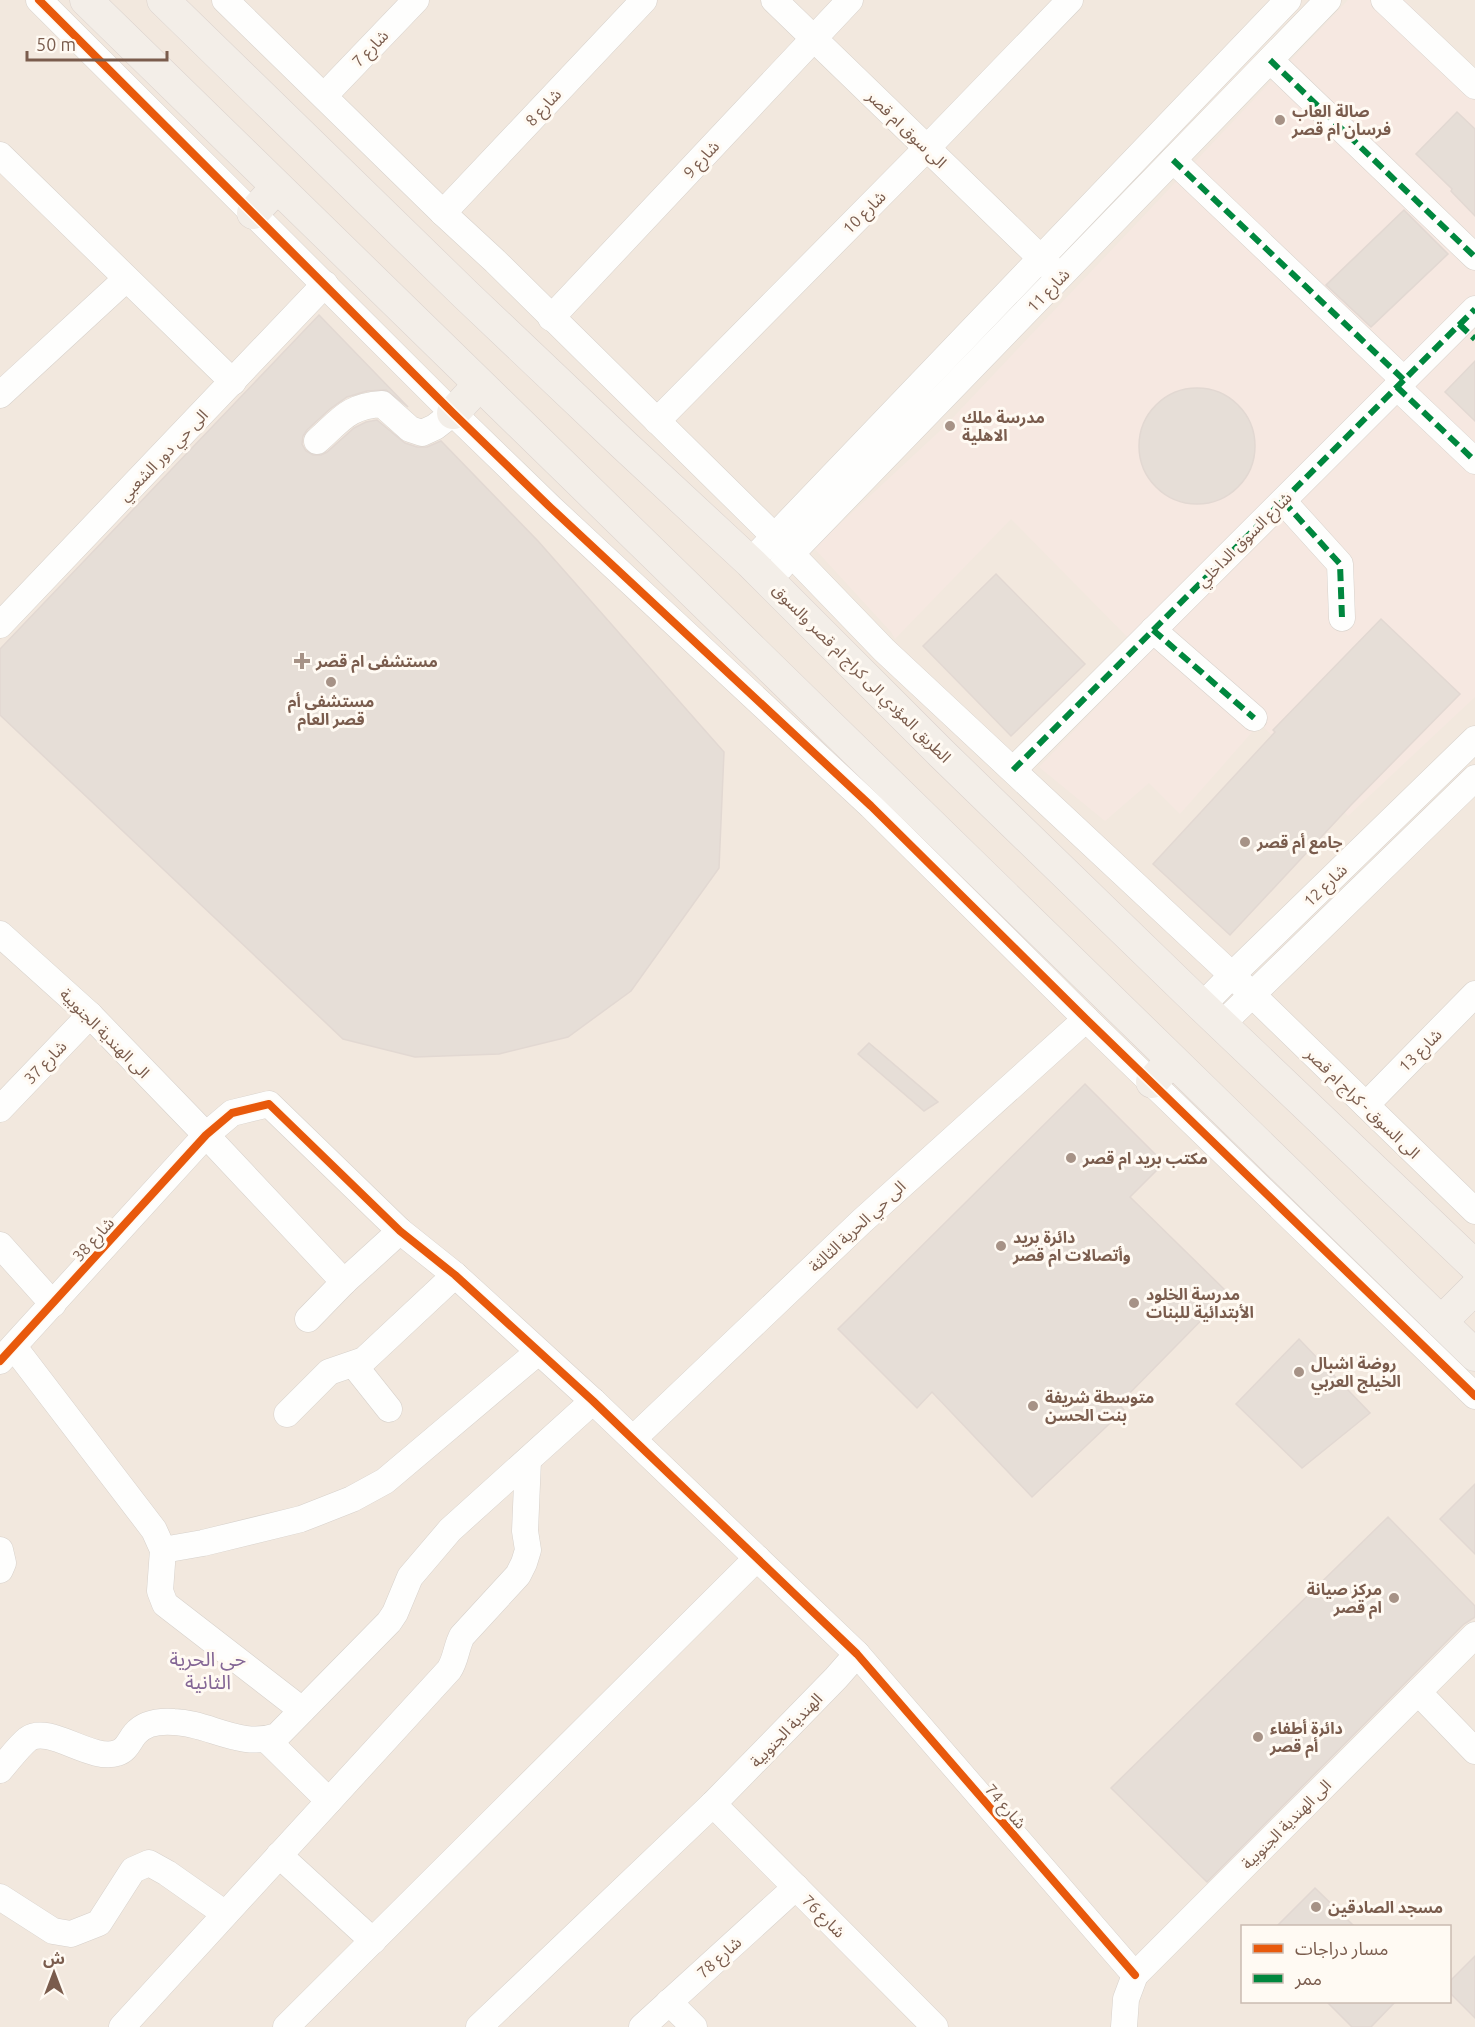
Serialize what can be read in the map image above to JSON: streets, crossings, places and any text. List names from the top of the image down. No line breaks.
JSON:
{"streets":{"main road":["الطريق المؤدي الى كراج ام قصر والسوق"],"street":["شارع 7","شارع 8","الى سوق ام قصر","شارع 9","شارع 10","شارع 11","الى حي دور الشعبي","شارع السوق الداخلي","شارع 12","الى الهندية الجنوبية","شارع 13","شارع 37","الى السوق - كراج ام قصر","الى حي الحرية الثالثة","شارع 38","الهندية الجنوبية","شارع 74","شارع 76","شارع 78"]},"crossings":[["شارع 7","الى السوق - كراج ام قصر"],["شارع 8","الى السوق - كراج ام قصر"],["الى سوق ام قصر","شارع 9"],["الى سوق ام قصر","شارع 10"],["الى سوق ام قصر","شارع 11"],["شارع 9","الى السوق - كراج ام قصر"],["شارع 10","الى السوق - كراج ام قصر"],["شارع 11","الطريق المؤدي الى كراج ام قصر والسوق"],["شارع 11","الى السوق - كراج ام قصر"],["شارع السوق الداخلي","الى السوق - كراج ام قصر"],["الطريق المؤدي الى كراج ام قصر والسوق","شارع 12"],["شارع 12","الى السوق - كراج ام قصر"],["الى الهندية الجنوبية","شارع 37"],["الى الهندية الجنوبية","شارع 38"],["الى الهندية الجنوبية","شارع 74"],["شارع 13","الى السوق - كراج ام قصر"],["الى حي الحرية الثالثة","شارع 74"],["شارع 38","شارع 74"],["الهندية الجنوبية","شارع 74"],["الهندية الجنوبية","شارع 76"],["شارع 76","شارع 78"]],"districts":["حي الحرية الثانية"],"places":{"other":["صالة العاب فرسان ام قصر","مدرسة ملك الاهلية","مستشفى أم قصر العام","جامع أم قصر","مكتب بريد ام قصر","دائرة بريد وأتصالات ام قصر","مدرسة الخلود الأبتدائية للبنات","روضة اشبال الخيلج العربي","متوسطة شريفة بنت الحسن","مركز صيانة ام قصر","دائرة أطفاء أم قصر","مسجد الصادقين"],"health":["مستشفى ام قصر"]},"legend":["مسار دراجات","ممر"],"scale_bar":"50 m","north":"top"}
